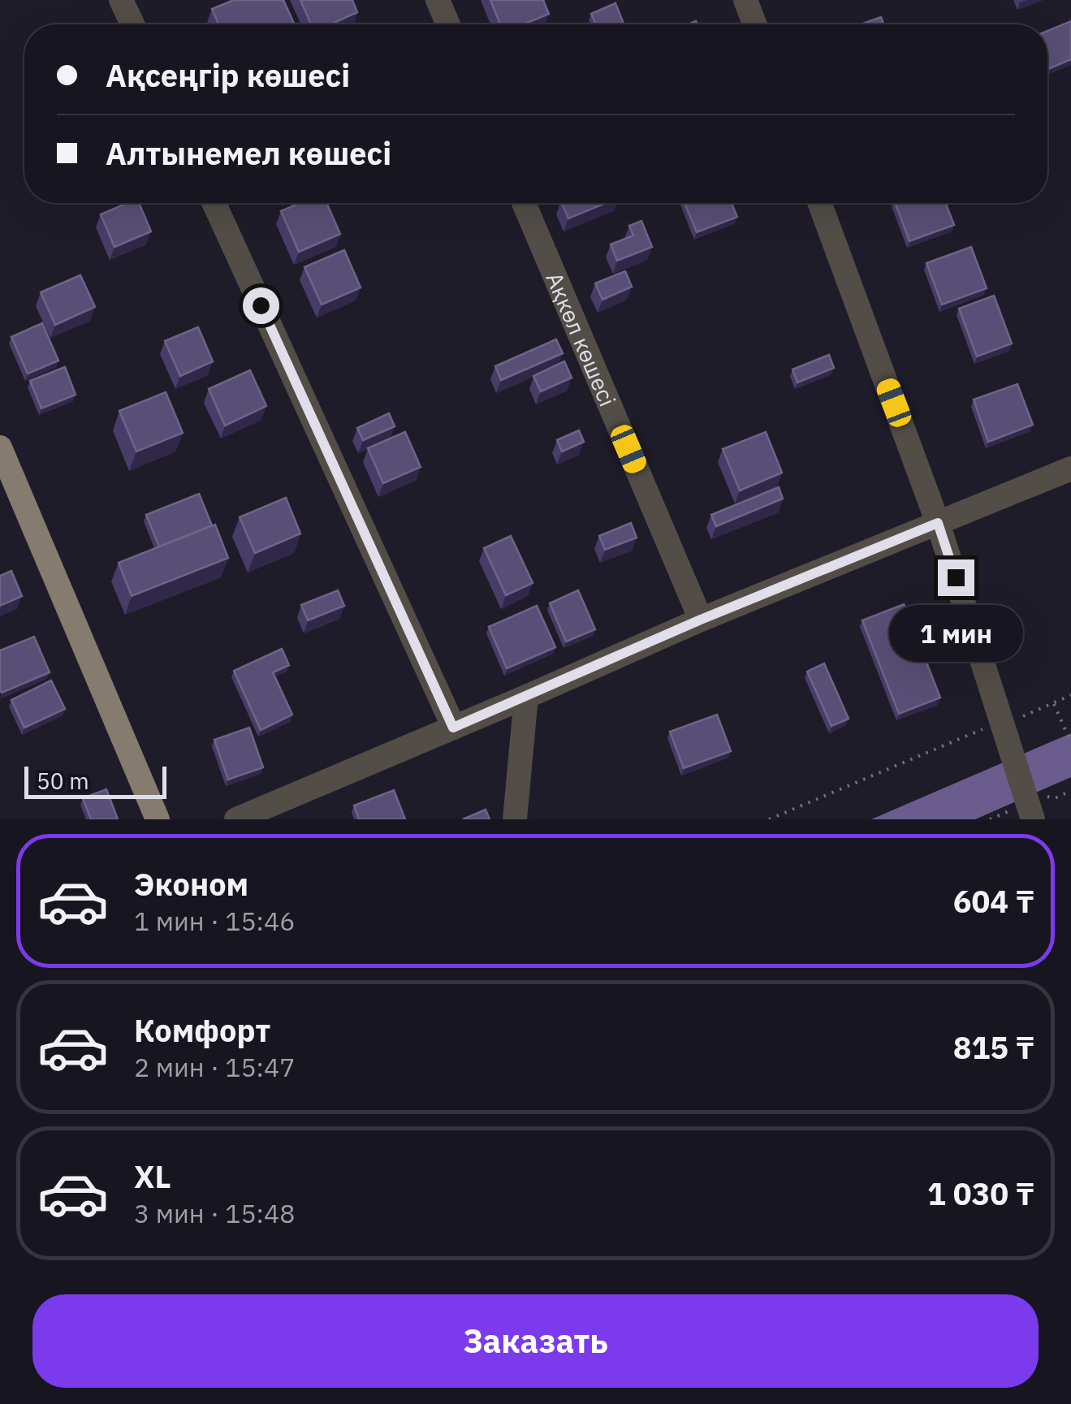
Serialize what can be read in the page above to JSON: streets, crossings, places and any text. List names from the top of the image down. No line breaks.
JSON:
{"streets":{"street":["Ақкөл көшесі"]},"scale_bar":"50 m","page":{"banner":["Ақсеңгір көшесі","Алтынемел көшесі"],"bubble":"1 мин","scale":"50 m","list":[{"name":"Эконом","note":"1 мин · 15:46","value":"604 ₸"},{"name":"Комфорт","note":"2 мин · 15:47","value":"815 ₸"},{"name":"XL","note":"3 мин · 15:48","value":"1 030 ₸"}],"buttons":"Заказать"}}
